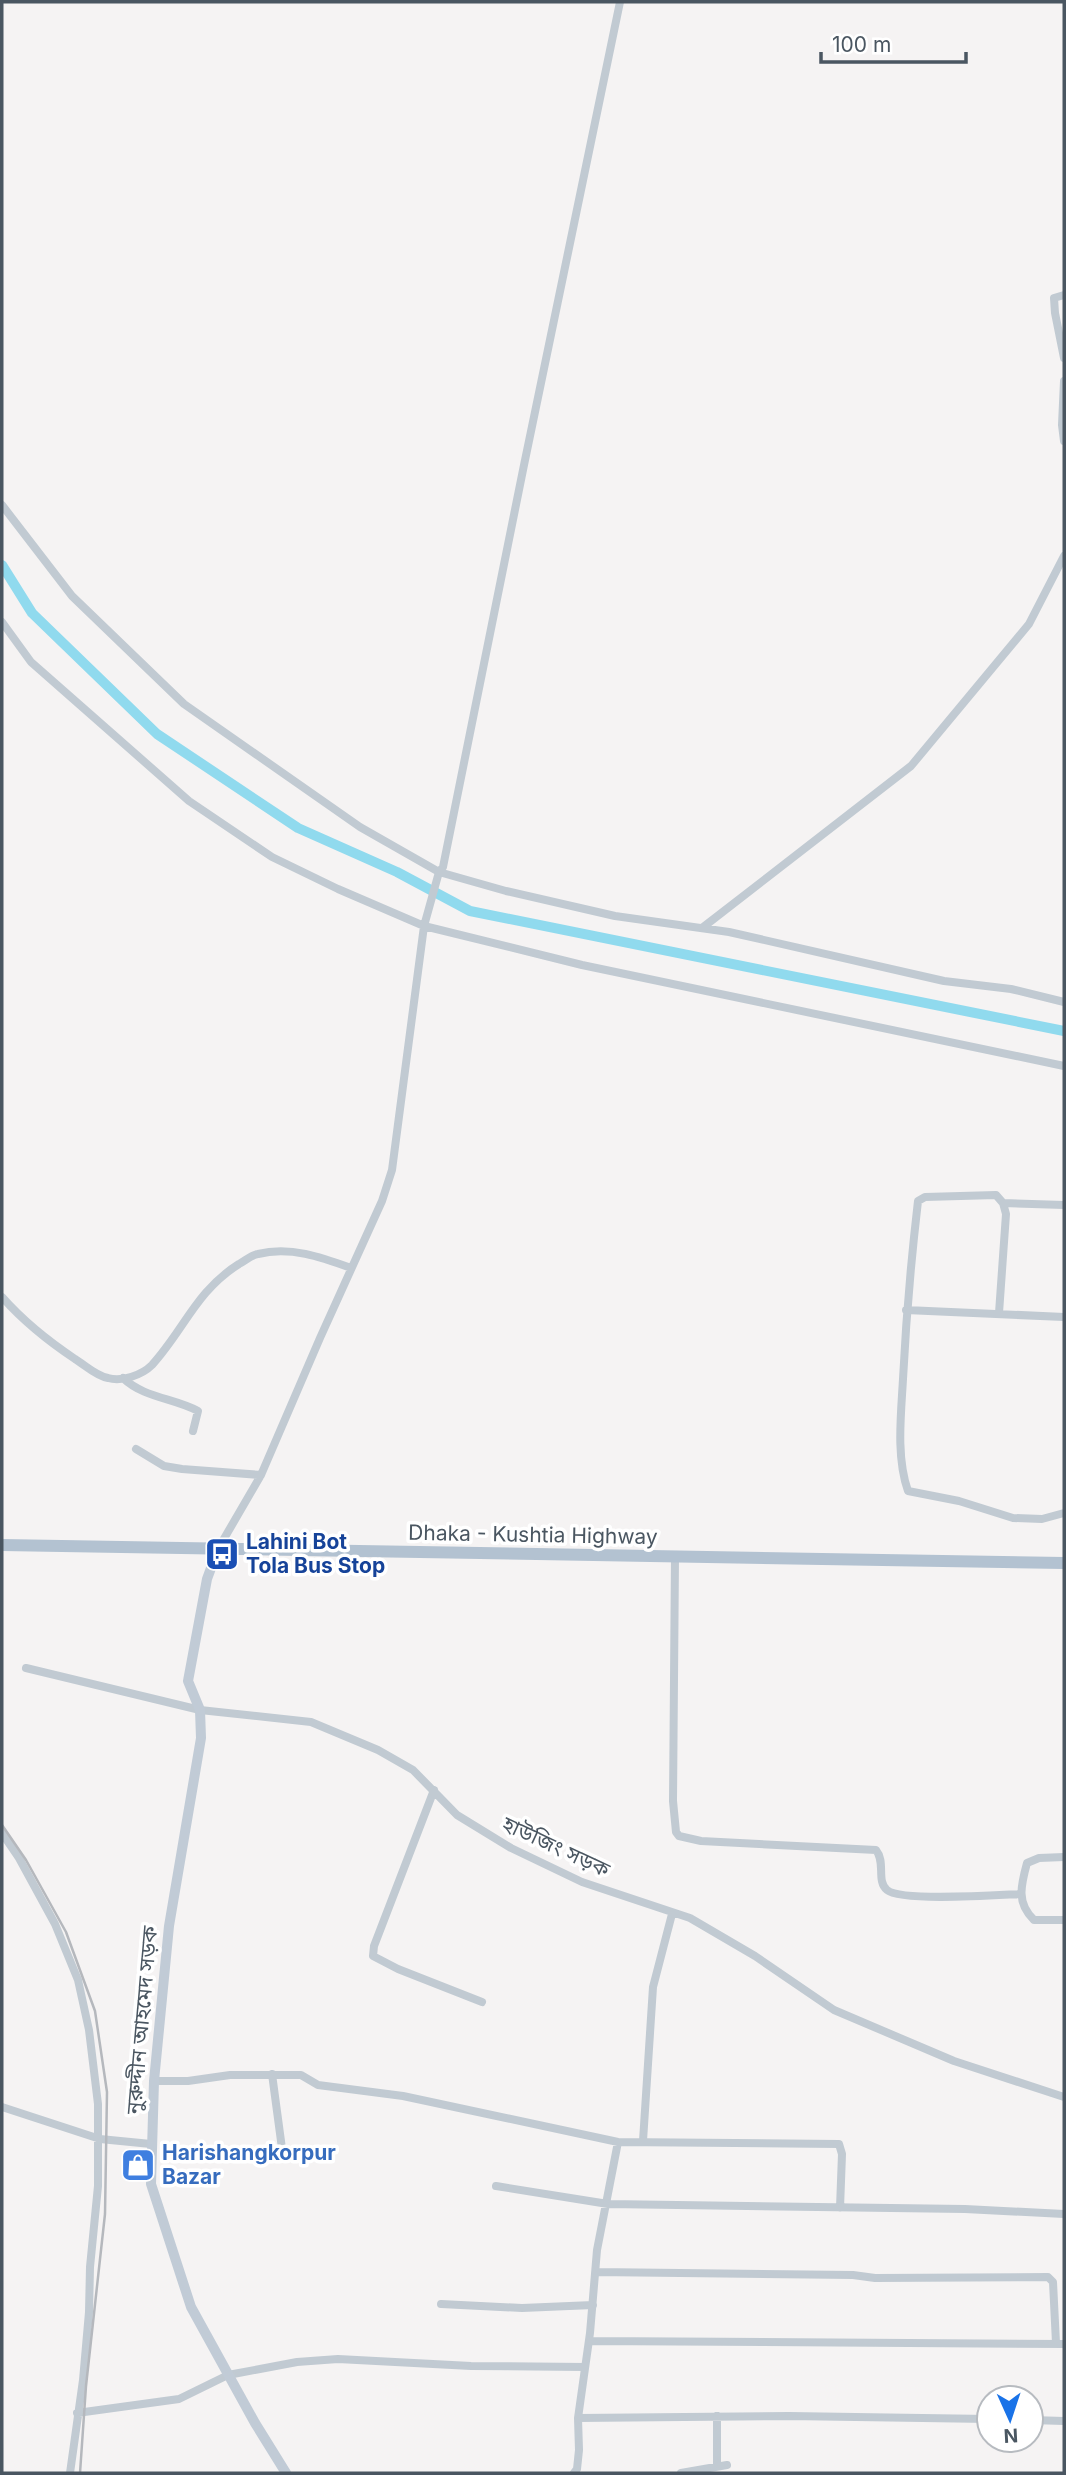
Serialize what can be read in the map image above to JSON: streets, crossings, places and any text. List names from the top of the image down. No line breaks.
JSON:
{"streets":{"main road":["Dhaka - Kushtia Highway","নুরুদ্দীন আহমেদ সড়ক"],"street":["হাউজিং সড়ক"]},"crossings":[["Dhaka - Kushtia Highway","নুরুদ্দীন আহমেদ সড়ক"],["হাউজিং সড়ক","নুরুদ্দীন আহমেদ সড়ক"]],"places":{"bus stop":["Lahini Bot Tola Bus Stop"],"shop":["Harishangkorpur Bazar"]},"scale_bar":"100 m","north":"bottom"}
